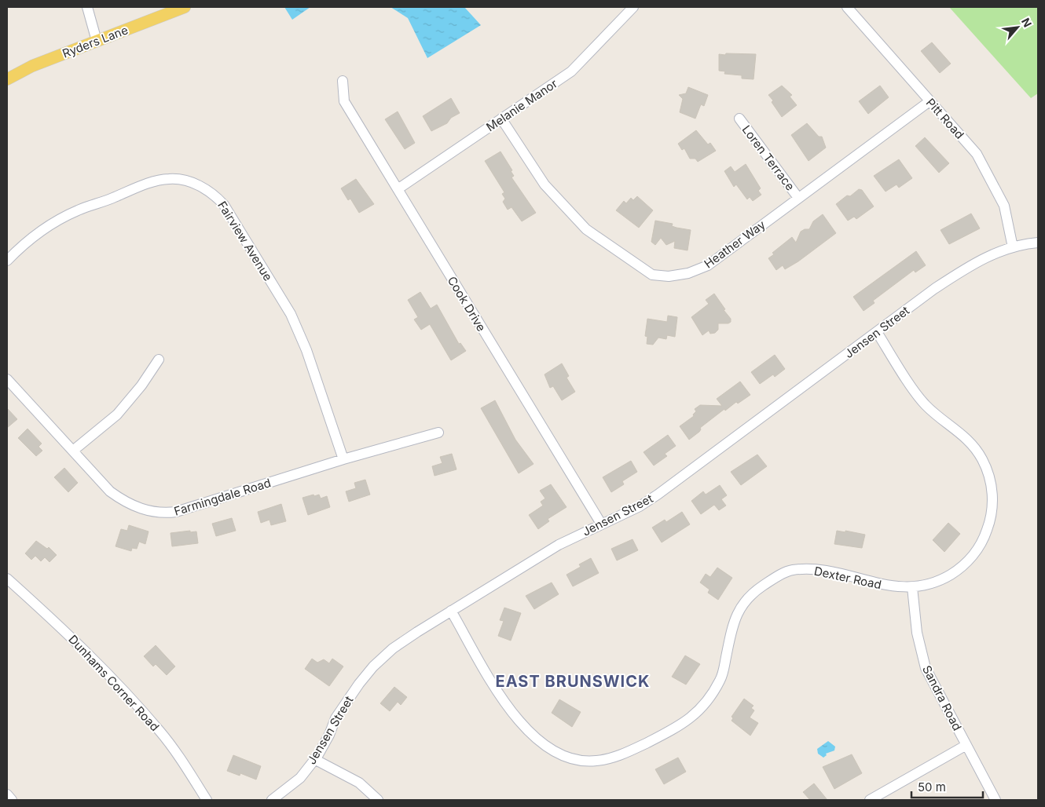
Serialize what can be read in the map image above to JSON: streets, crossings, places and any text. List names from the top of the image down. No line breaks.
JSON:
{"streets":{"main road":["Ryders Lane"],"street":["Melanie Manor","Pitt Road","Loren Terrace","Fairview Avenue","Heather Way","Cook Drive","Jensen Street","Farmingdale Road","Dexter Road","Dunhams Corner Road","Sandra Road"]},"crossings":[["Melanie Manor","Heather Way"],["Melanie Manor","Cook Drive"],["Pitt Road","Heather Way"],["Pitt Road","Jensen Street"],["Loren Terrace","Heather Way"],["Fairview Avenue","Farmingdale Road"],["Cook Drive","Jensen Street"],["Jensen Street","Dexter Road"],["Dexter Road","Sandra Road"]],"districts":["EAST BRUNSWICK"],"scale_bar":"50 m","north":"top right"}
